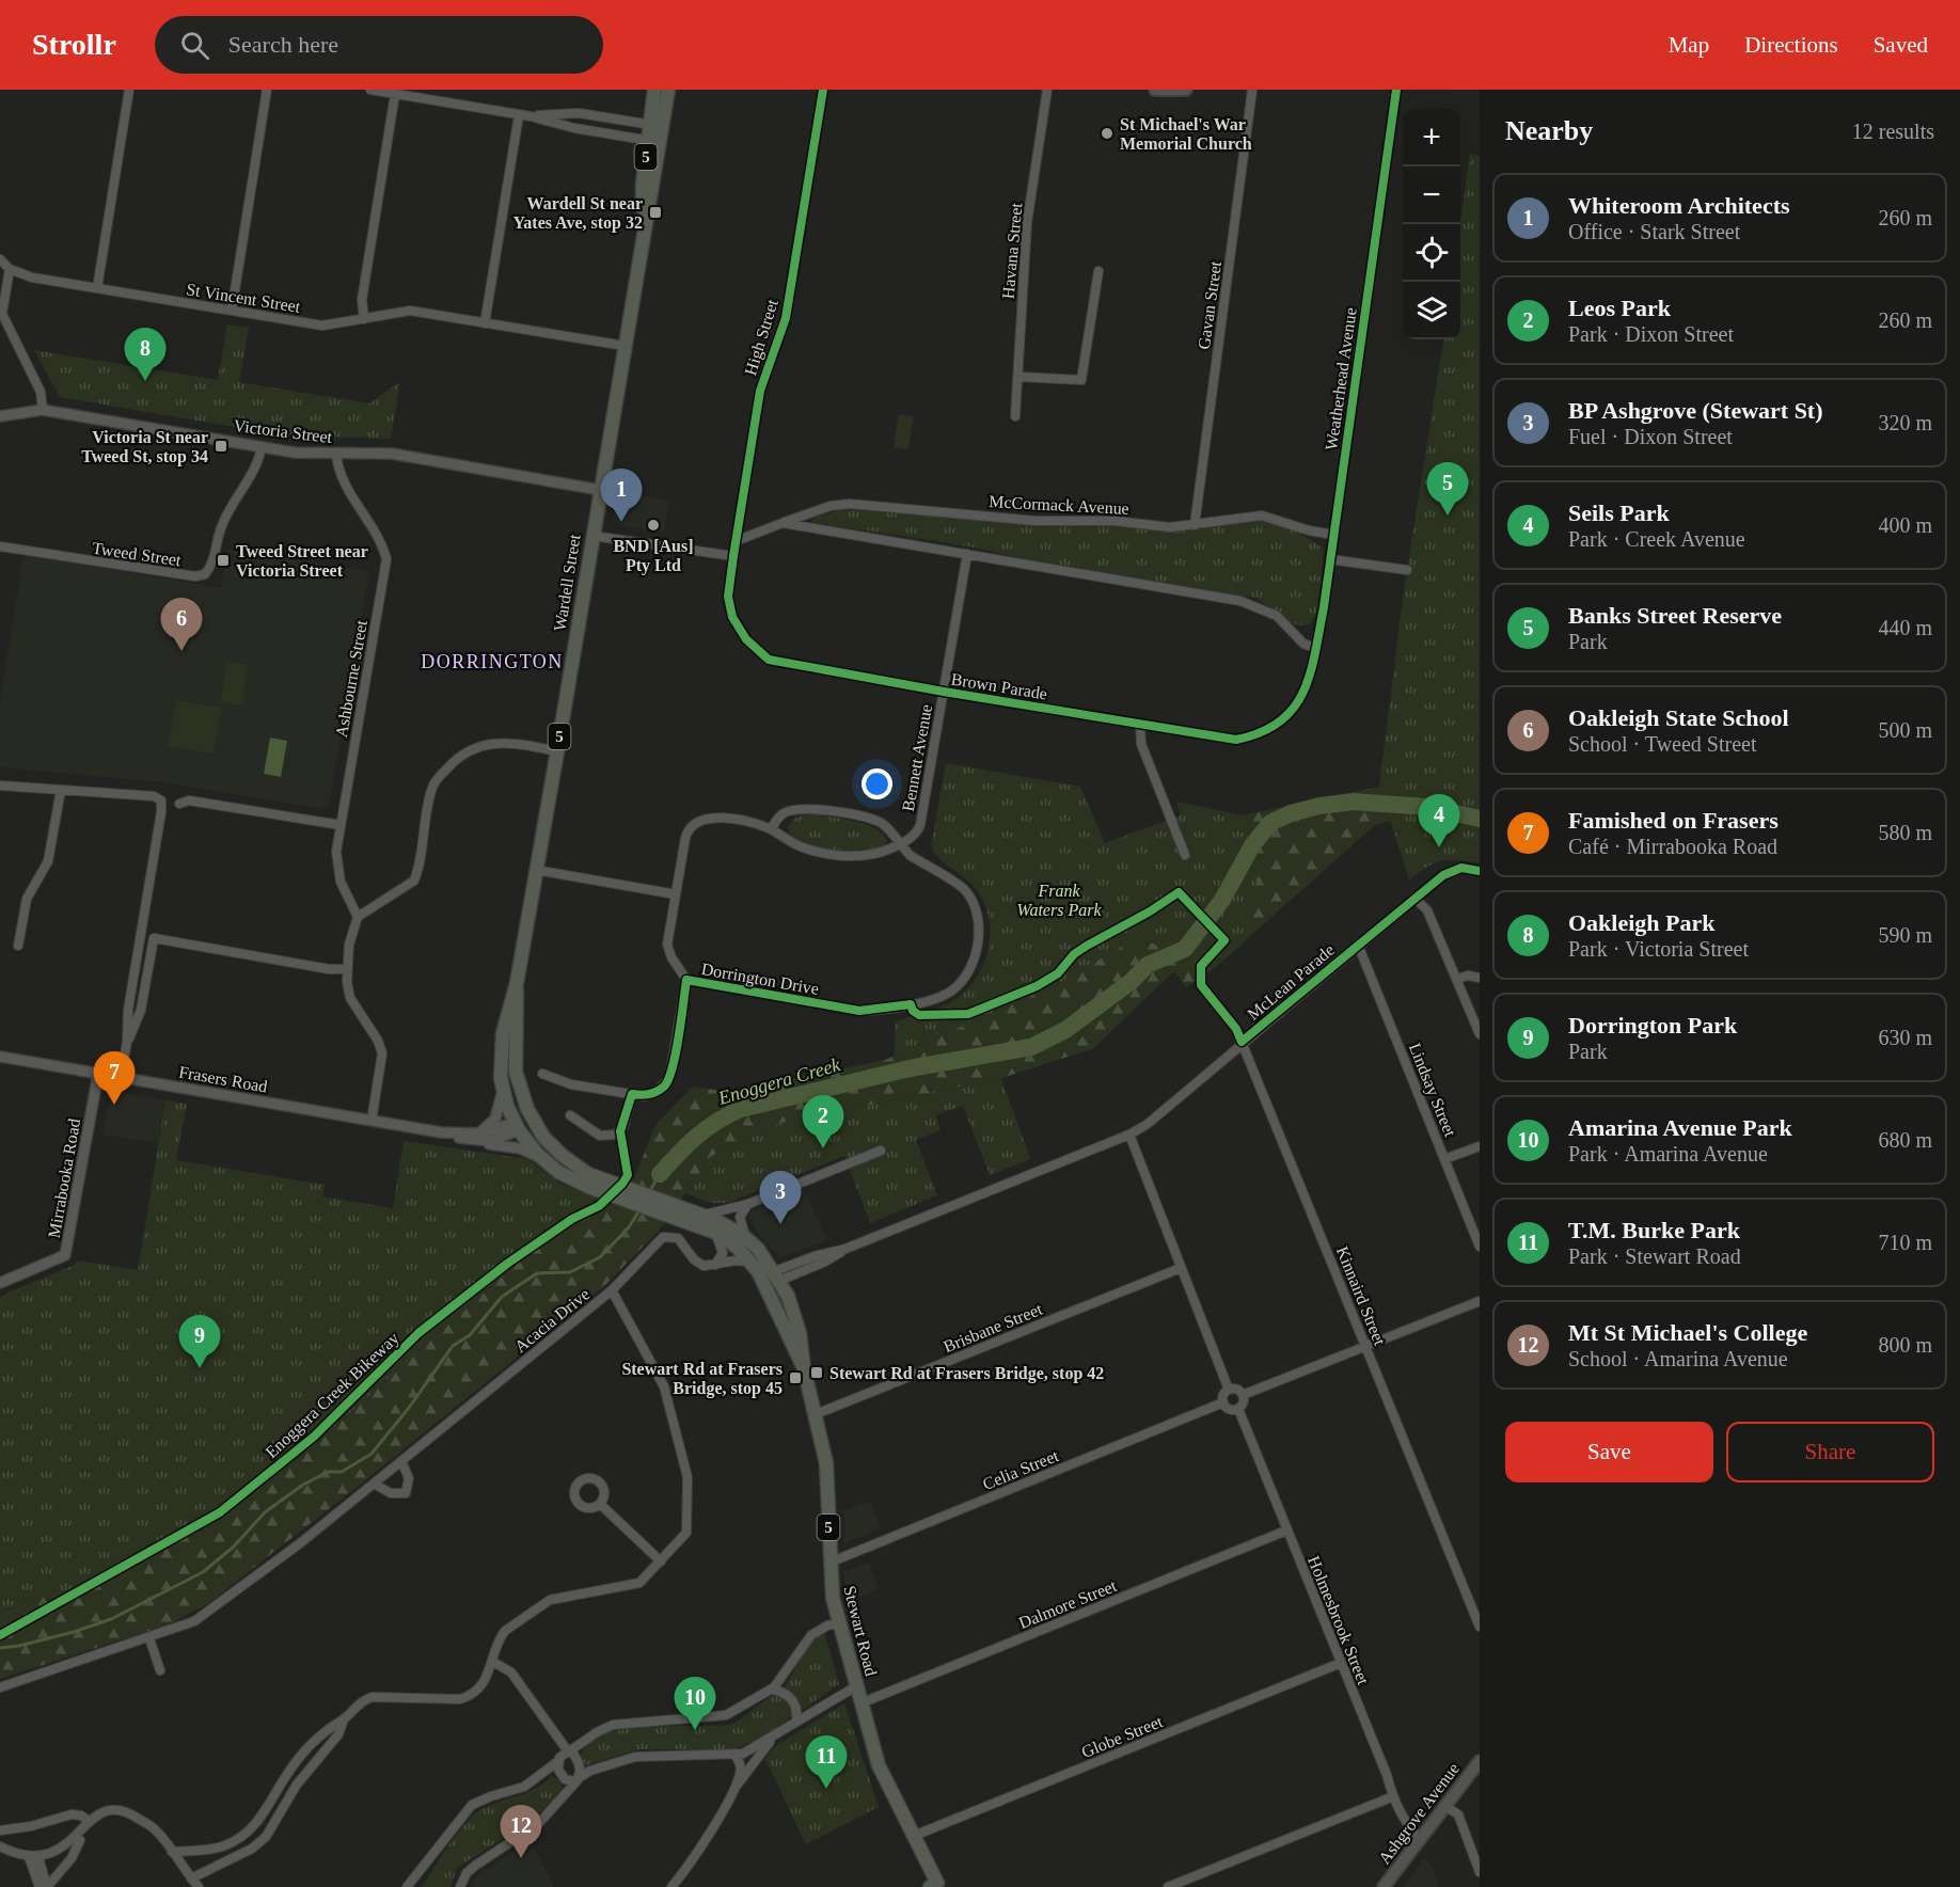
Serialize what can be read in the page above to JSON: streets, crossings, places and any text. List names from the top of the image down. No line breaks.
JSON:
{"streets":{"highway":["5","Wardell Street","Stewart Road"],"main road":["Ashgrove Avenue"],"street":["Havana Street","St Vincent Street","Gavan Street","High Street","Weatherhead Avenue","Victoria Street","McCormack Avenue","Tweed Street","Ashbourne Street","Brown Parade","Bennett Avenue","Dorrington Drive","McLean Parade","Frasers Road","Lindsay Street","Mirrabooka Road","Kinnaird Street","Acacia Drive","Brisbane Street","Celia Street","Dalmore Street","Holmesbrook Street","Globe Street"],"cycle path":["Enoggera Creek Bikeway"]},"crossings":[["St Vincent Street","Wardell Street"],["Gavan Street","McCormack Avenue"],["High Street","McCormack Avenue"],["High Street","Brown Parade"],["Weatherhead Avenue","McCormack Avenue"],["Weatherhead Avenue","Brown Parade"],["Victoria Street","Tweed Street"],["Victoria Street","Wardell Street"],["Victoria Street","Ashbourne Street"],["Wardell Street","Frasers Road"],["Wardell Street","Stewart Road"],["Brown Parade","Bennett Avenue"],["Bennett Avenue","Dorrington Drive"],["McLean Parade","Lindsay Street"],["McLean Parade","Kinnaird Street"],["McLean Parade","Stewart Road"],["Frasers Road","Mirrabooka Road"],["Frasers Road","Stewart Road"],["Brisbane Street","Stewart Road"],["Celia Street","Holmesbrook Street"],["Celia Street","Stewart Road"],["Dalmore Street","Holmesbrook Street"],["Dalmore Street","Stewart Road"],["Holmesbrook Street","Globe Street"],["Holmesbrook Street","Ashgrove Avenue"],["Stewart Road","Globe Street"]],"districts":["DORRINGTON"],"water":["Enoggera Creek"],"parks":["Frank Waters Park"],"places":{"other":["St Michael's War Memorial Church","BND [Aus] Pty Ltd"],"transit":["Wardell St near Yates Ave, stop 32","Victoria St near Tweed St, stop 34","Tweed Street near Victoria Street","Stewart Rd at Frasers Bridge, stop 42","Stewart Rd at Frasers Bridge, stop 45"]},"page":{"header":"Strollr","search":"Search here","nav":["Map","Directions","Saved"],"heading":["Nearby","12 results"],"map_buttons":["+","−"],"list":[{"mark":"1","name":"Whiteroom Architects","note":"Office · Stark Street","value":"260 m"},{"mark":"2","name":"Leos Park","note":"Park · Dixon Street","value":"260 m"},{"mark":"3","name":"BP Ashgrove (Stewart St)","note":"Fuel · Dixon Street","value":"320 m"},{"mark":"4","name":"Seils Park","note":"Park · Creek Avenue","value":"400 m"},{"mark":"5","name":"Banks Street Reserve","note":"Park","value":"440 m"},{"mark":"6","name":"Oakleigh State School","note":"School · Tweed Street","value":"500 m"},{"mark":"7","name":"Famished on Frasers","note":"Café · Mirrabooka Road","value":"580 m"},{"mark":"8","name":"Oakleigh Park","note":"Park · Victoria Street","value":"590 m"},{"mark":"9","name":"Dorrington Park","note":"Park","value":"630 m"},{"mark":"10","name":"Amarina Avenue Park","note":"Park · Amarina Avenue","value":"680 m"},{"mark":"11","name":"T.M. Burke Park","note":"Park · Stewart Road","value":"710 m"},{"mark":"12","name":"Mt St Michael's College","note":"School · Amarina Avenue","value":"800 m"}],"pins":["8","5","1","6","4","7","2","3","9","10","11","12"],"buttons":["Save","Share"]}}
